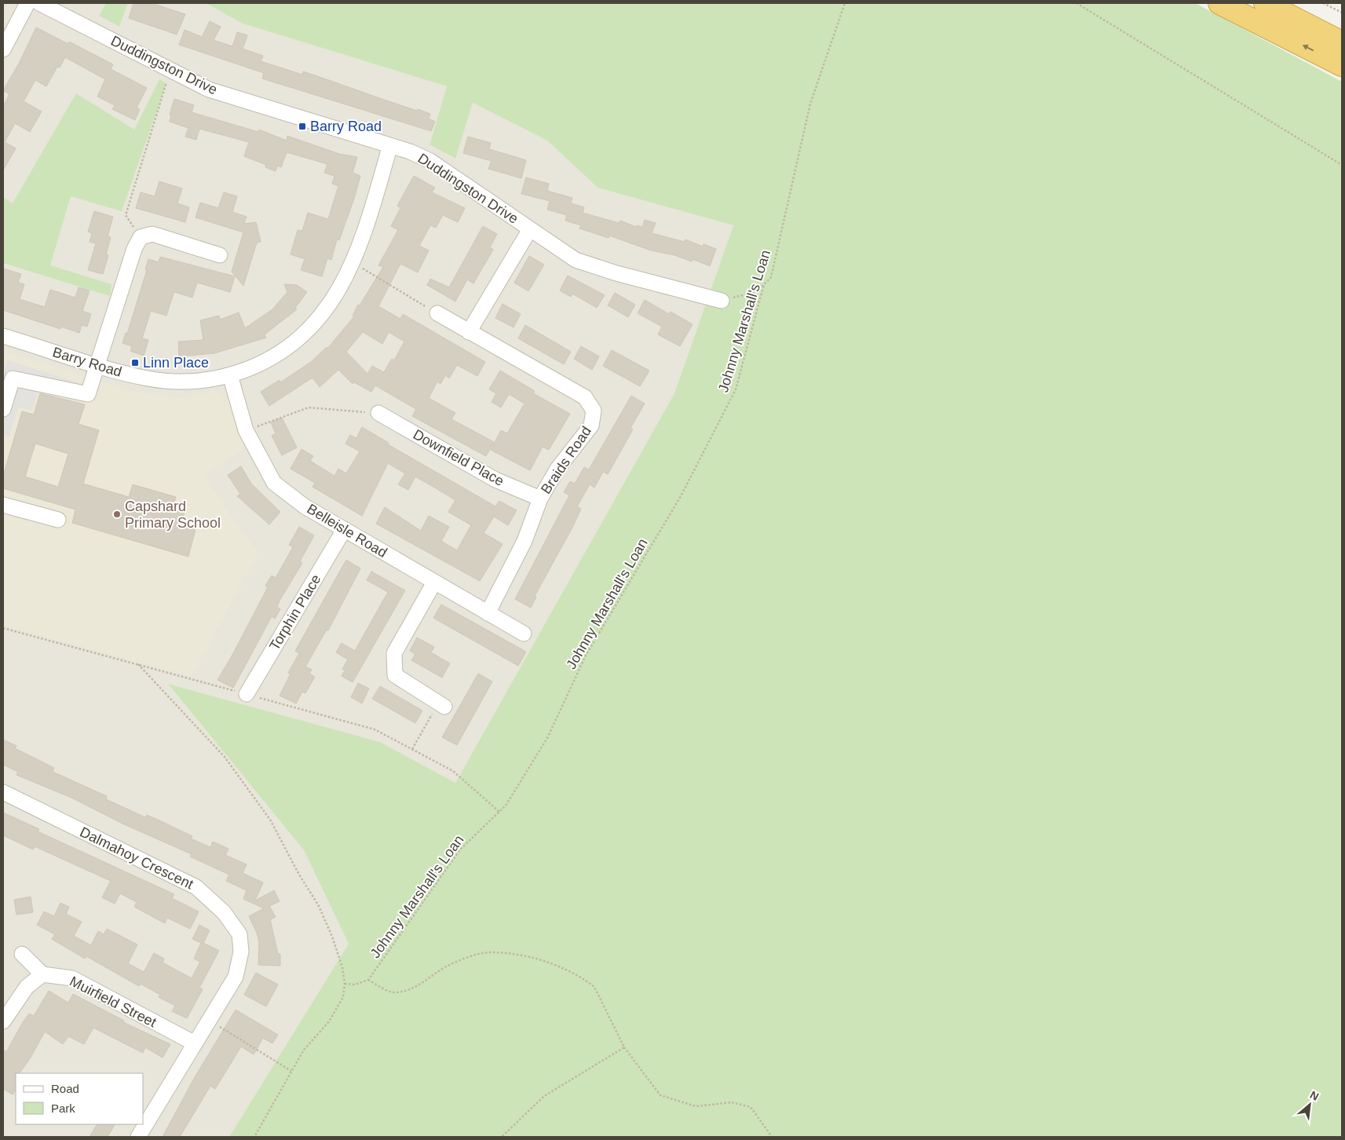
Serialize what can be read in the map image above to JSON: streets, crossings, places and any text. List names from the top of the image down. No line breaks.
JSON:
{"streets":{"street":["Duddingston Drive","Barry Road","Downfield Place","Braids Road","Belleisle Road","Torphin Place","Dalmahoy Crescent","Muirfield Street"],"path":["Johnny Marshall's Loan"]},"crossings":[["Duddingston Drive","Barry Road"],["Barry Road","Belleisle Road"],["Downfield Place","Braids Road"],["Braids Road","Belleisle Road"],["Belleisle Road","Torphin Place"],["Dalmahoy Crescent","Muirfield Street"]],"places":{"transit":["Barry Road","Linn Place"],"other":["Capshard Primary School"]},"legend":["Road","Park"],"north":"top right"}
